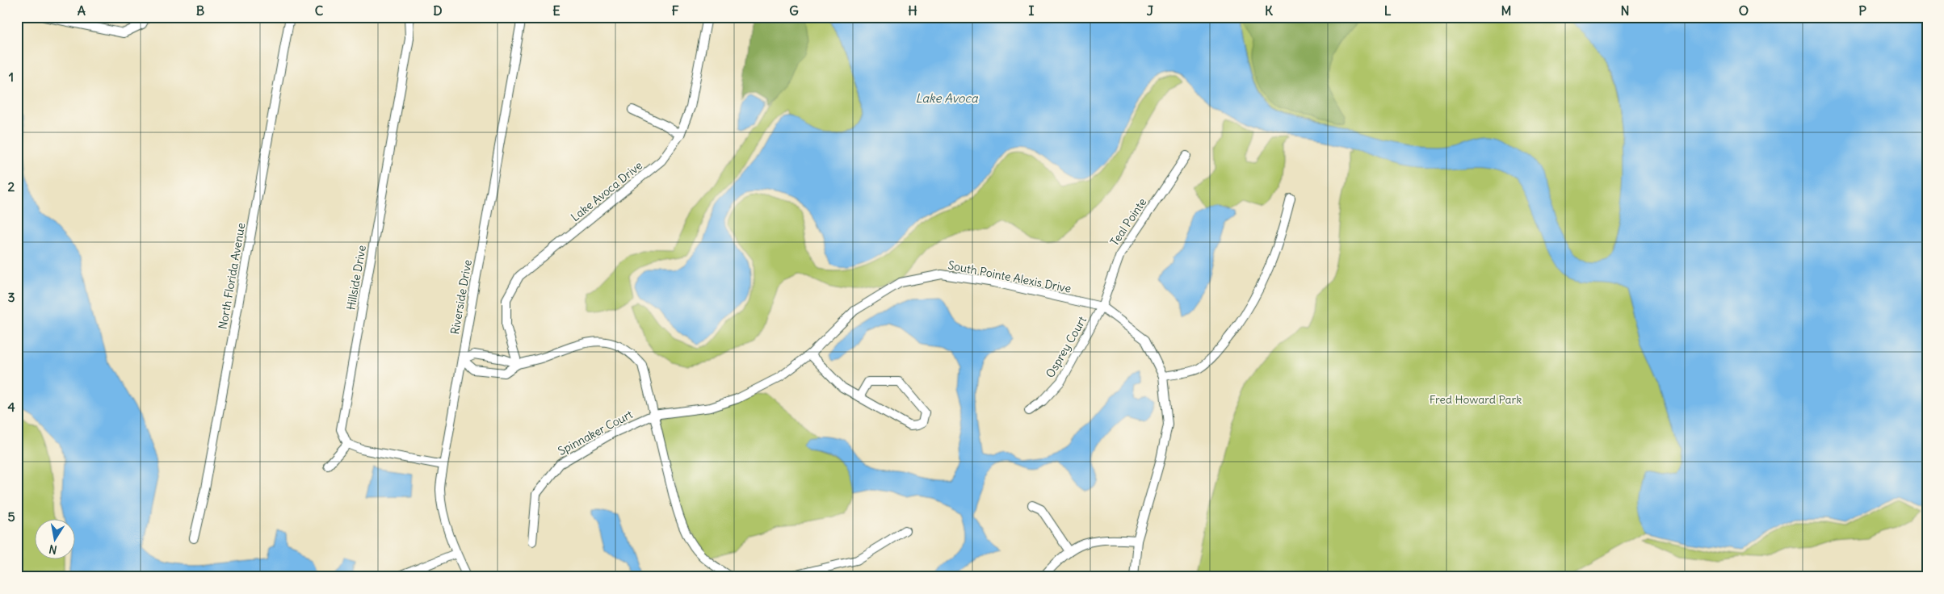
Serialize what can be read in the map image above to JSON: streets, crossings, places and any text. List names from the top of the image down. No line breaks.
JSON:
{"streets":{"street":["Lake Avoca Drive","Teal Pointe","North Florida Avenue","South Pointe Alexis Drive","Hillside Drive","Riverside Drive","Osprey Court","Spinnaker Court"]},"crossings":[["Teal Pointe","South Pointe Alexis Drive"],["Teal Pointe","Osprey Court"],["South Pointe Alexis Drive","Osprey Court"],["South Pointe Alexis Drive","Spinnaker Court"]],"water":["Lake Avoca"],"parks":["Fred Howard Park"],"north":"bottom","grid":{"columns":["A","B","C","D","E","F","G","H","I","J","K","L","M","N","O","P"],"rows":["1","2","3","4","5"]}}
